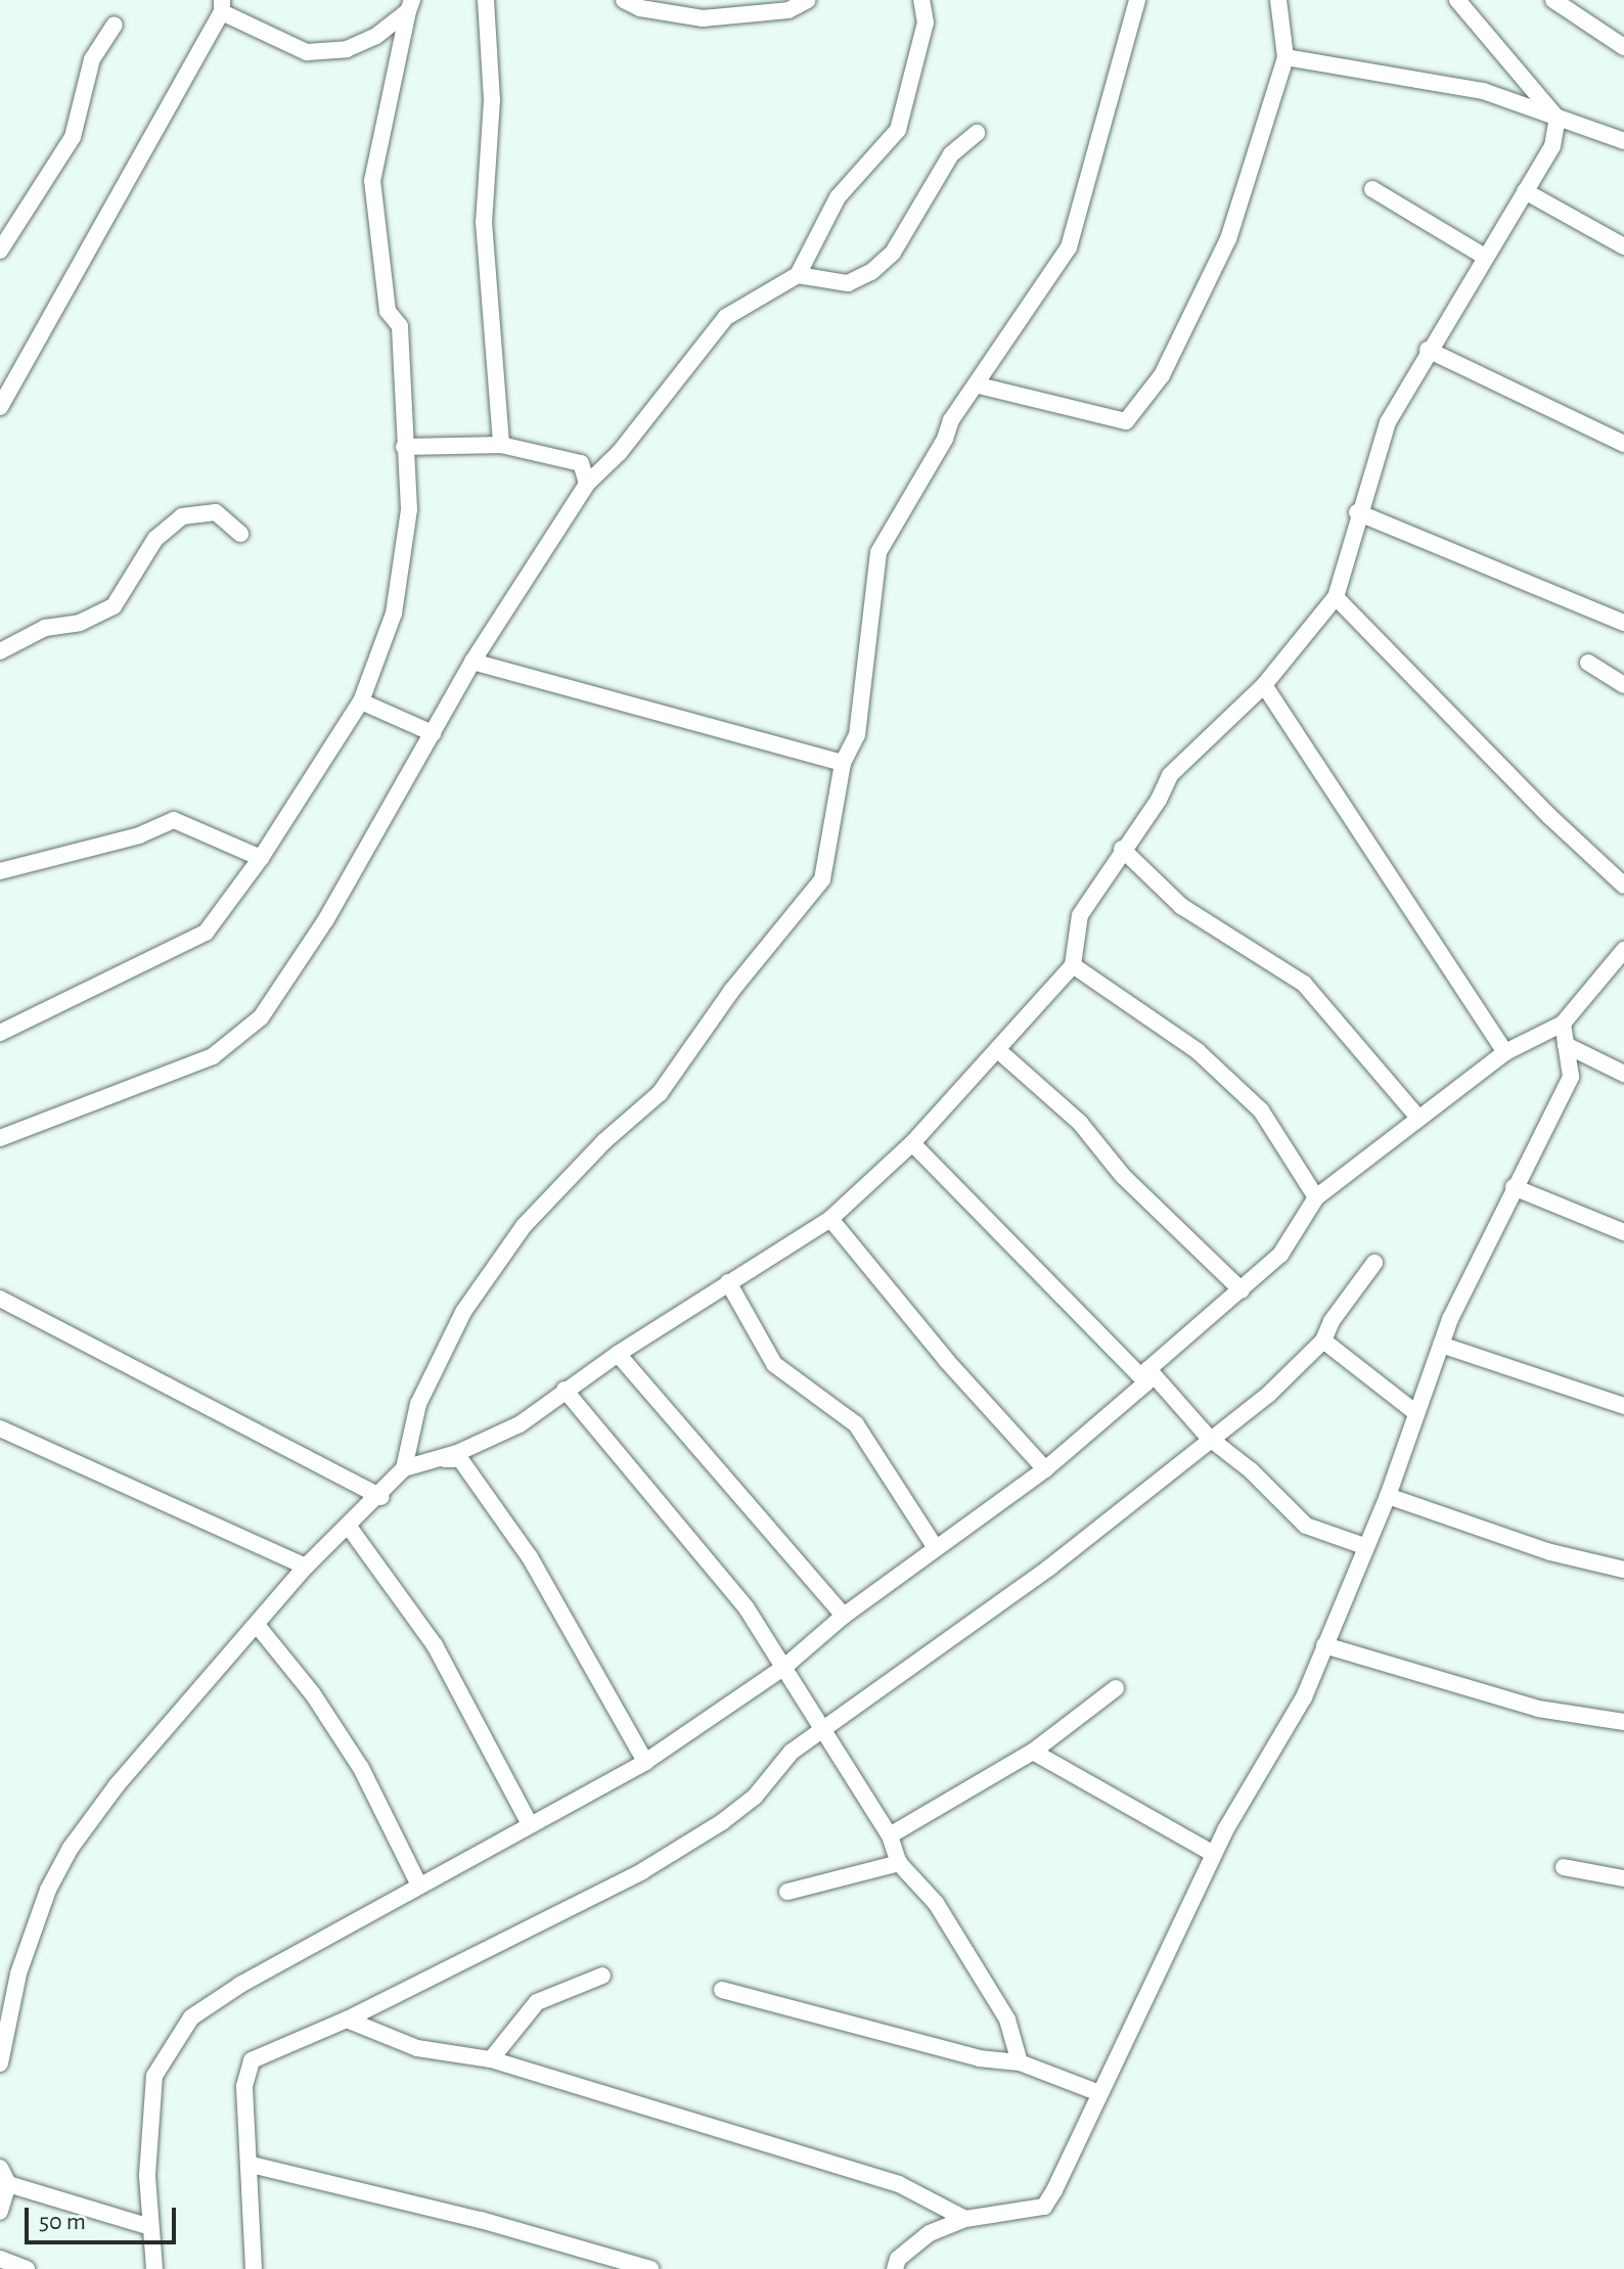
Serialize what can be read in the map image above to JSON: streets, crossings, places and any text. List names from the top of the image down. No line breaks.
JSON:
{"scale_bar":"50 m"}
